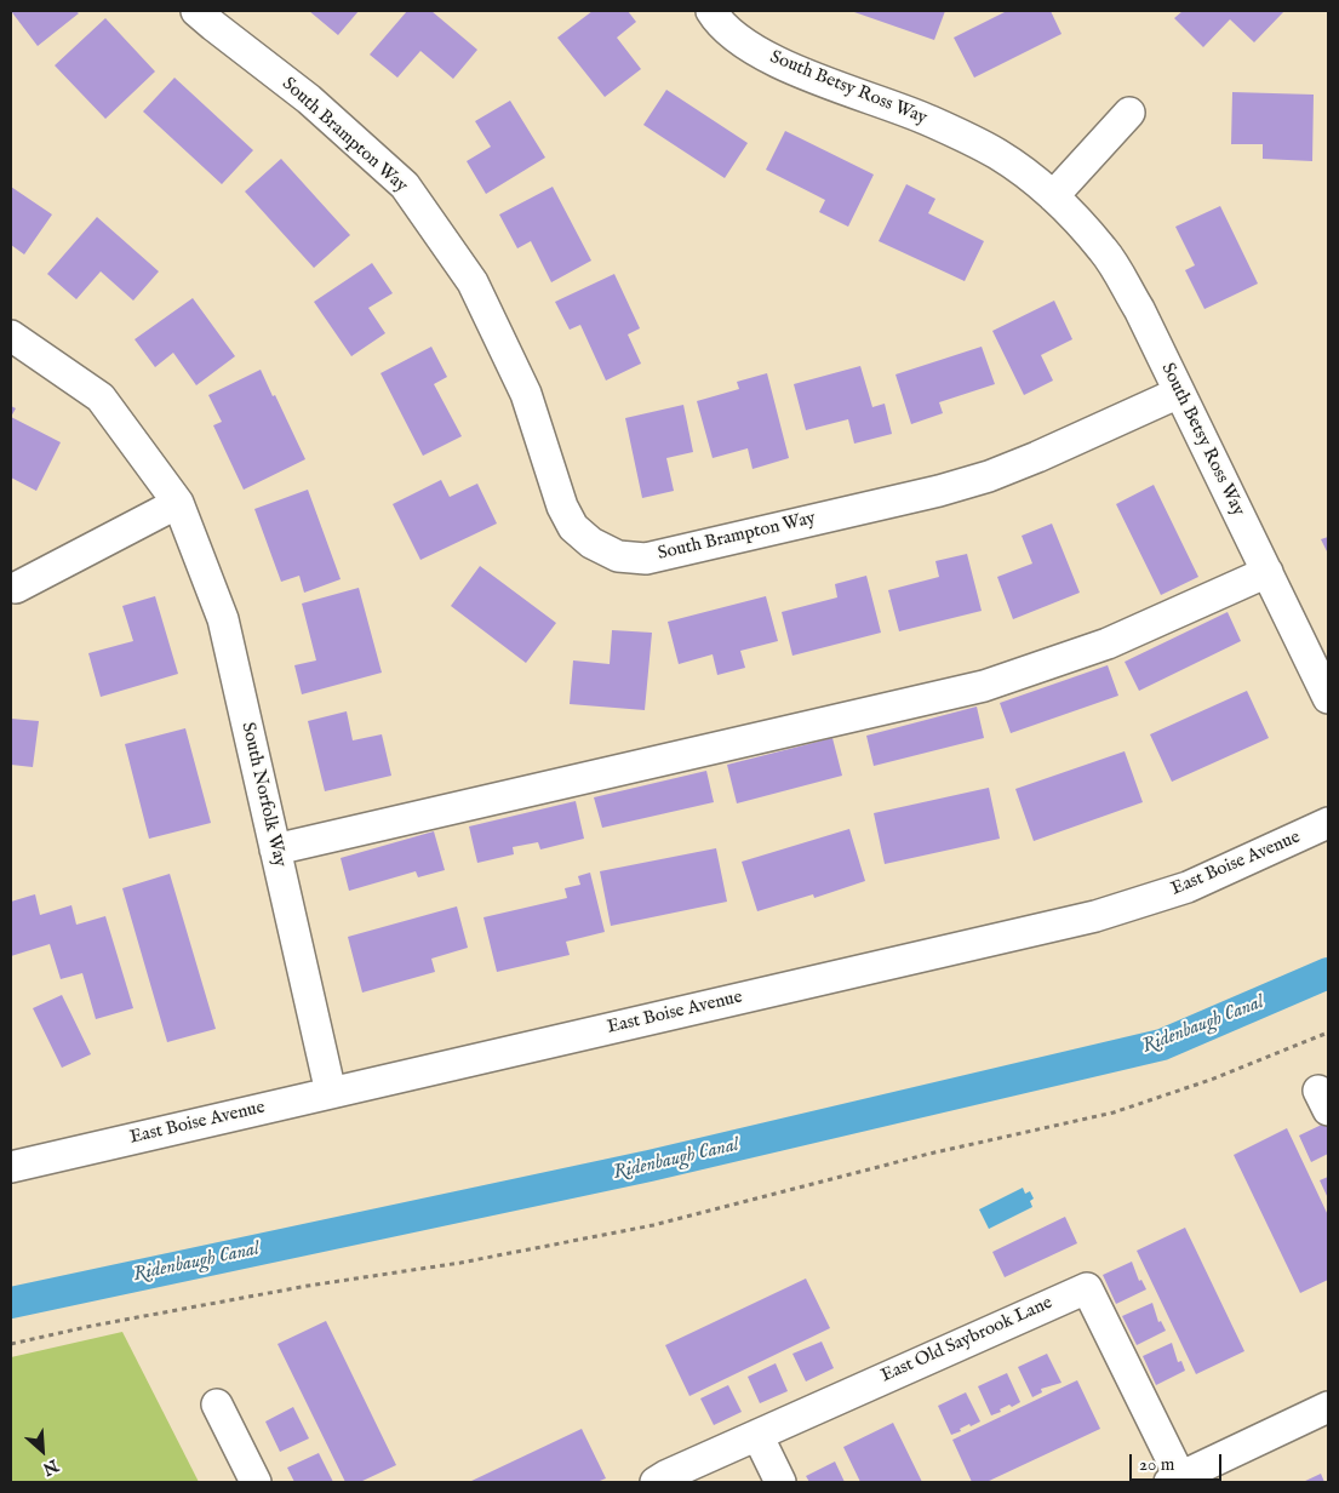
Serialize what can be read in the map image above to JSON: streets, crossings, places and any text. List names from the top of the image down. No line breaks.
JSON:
{"streets":{"street":["South Betsy Ross Way","South Brampton Way","South Norfolk Way","East Boise Avenue","East Old Saybrook Lane"]},"crossings":[["South Betsy Ross Way","South Brampton Way"],["South Norfolk Way","East Boise Avenue"]],"water":["Ridenbaugh Canal"],"scale_bar":"20 m","north":"bottom right"}
